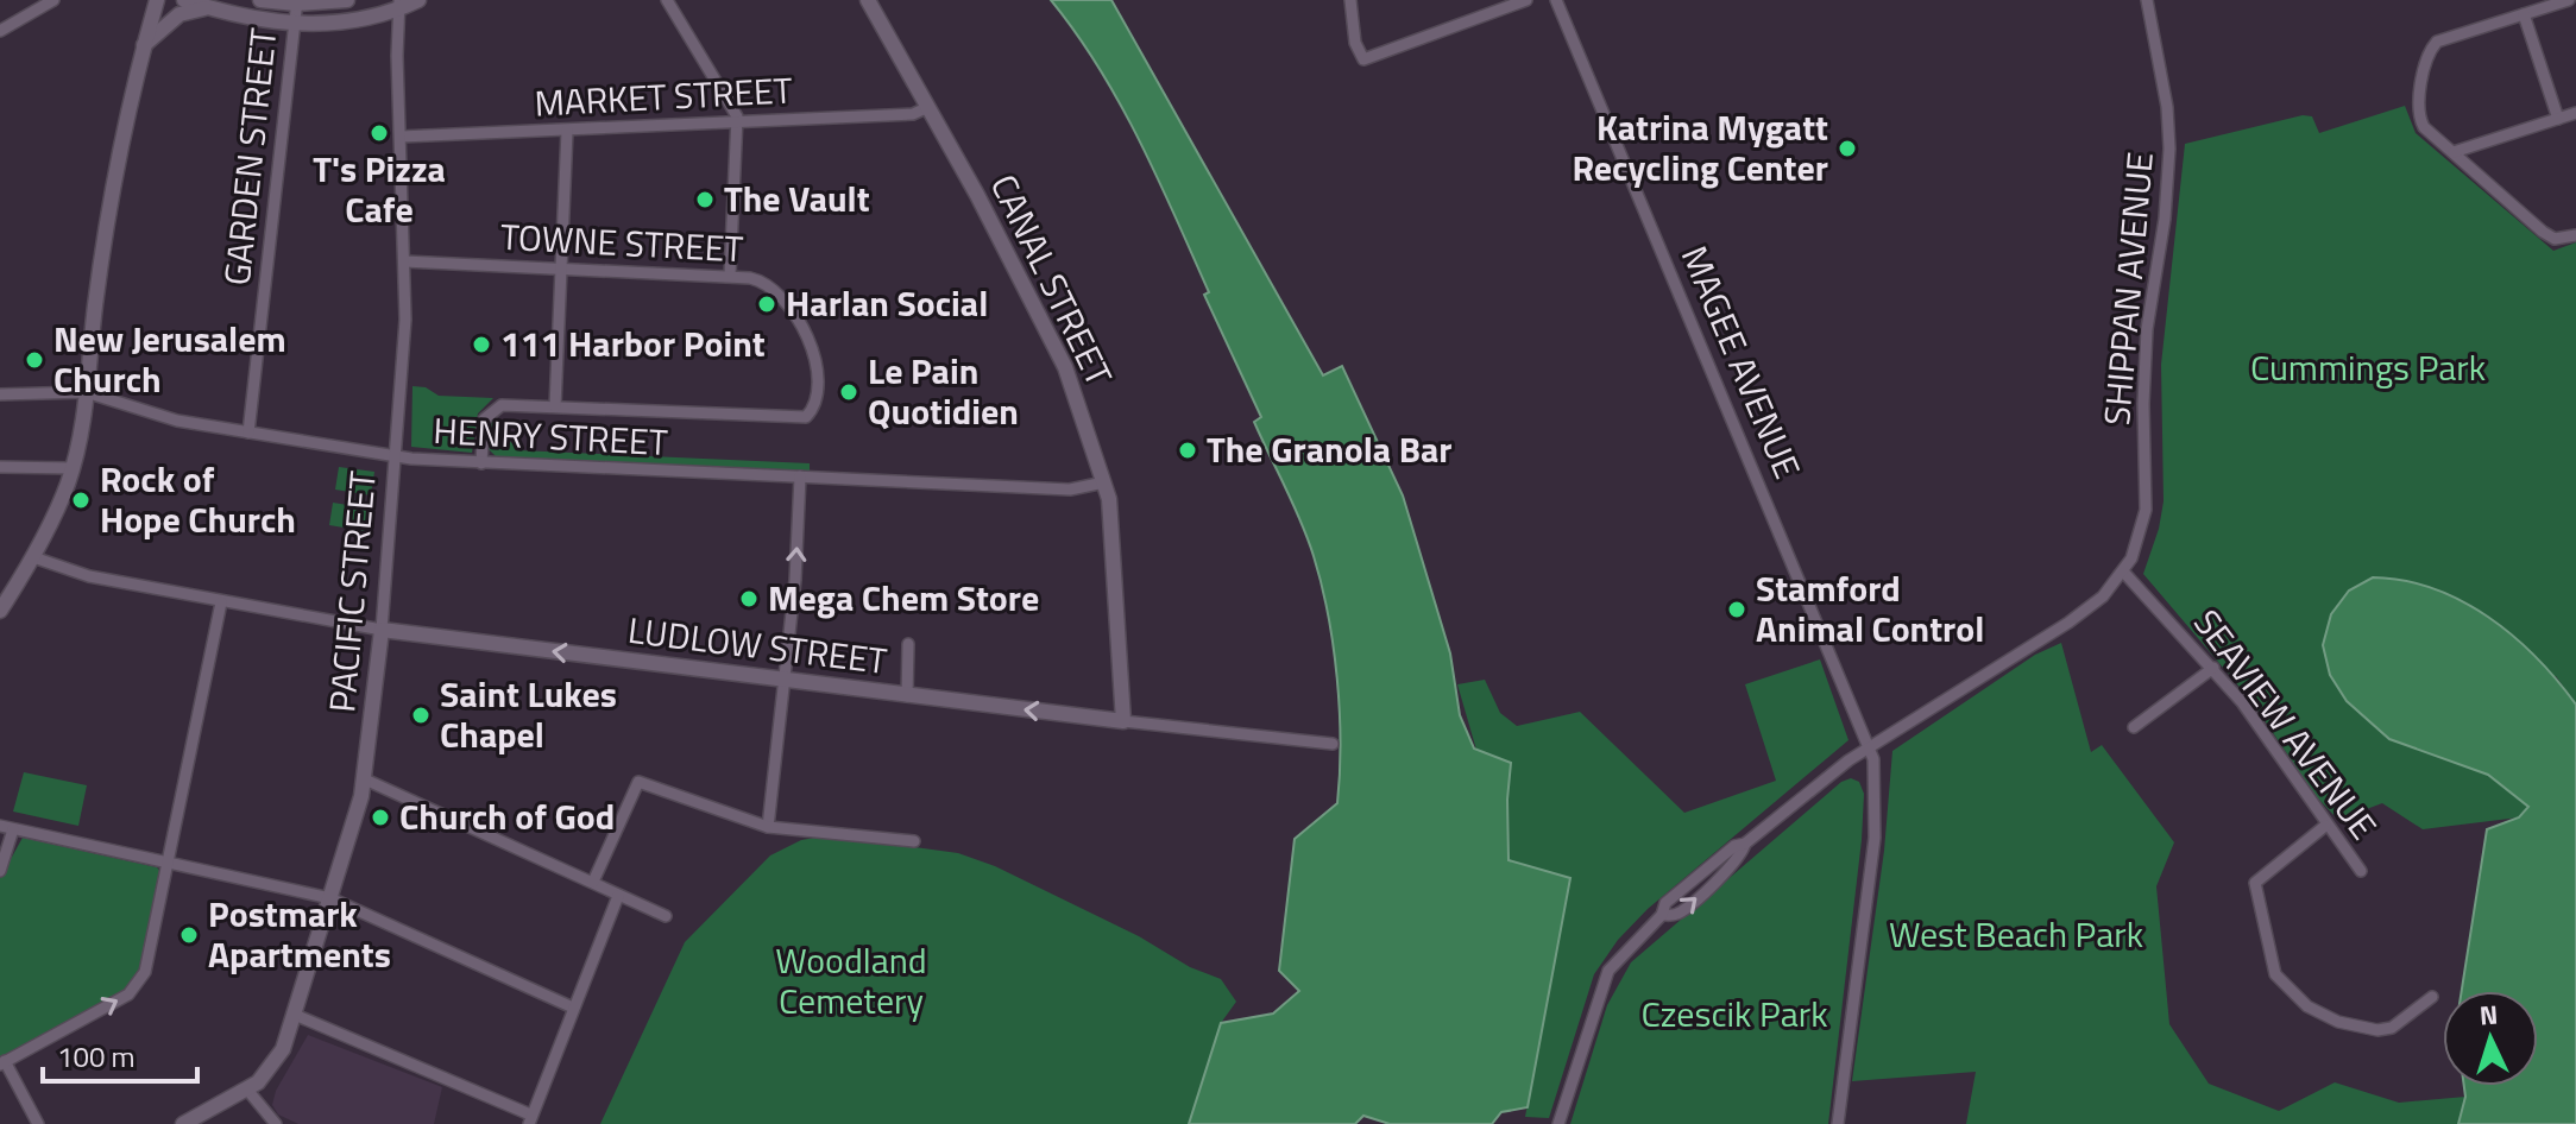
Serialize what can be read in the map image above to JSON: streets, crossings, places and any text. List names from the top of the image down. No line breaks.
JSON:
{"streets":{"street":["MARKET STREET","GARDEN STREET","TOWNE STREET","CANAL STREET","SHIPPAN AVENUE","MAGEE AVENUE","HENRY STREET","PACIFIC STREET","LUDLOW STREET","SEAVIEW AVENUE"]},"crossings":[["MARKET STREET","CANAL STREET"],["MARKET STREET","PACIFIC STREET"],["GARDEN STREET","HENRY STREET"],["TOWNE STREET","HENRY STREET"],["TOWNE STREET","PACIFIC STREET"],["CANAL STREET","HENRY STREET"],["CANAL STREET","LUDLOW STREET"],["SHIPPAN AVENUE","MAGEE AVENUE"],["SHIPPAN AVENUE","SEAVIEW AVENUE"],["HENRY STREET","PACIFIC STREET"],["PACIFIC STREET","LUDLOW STREET"]],"one_way":["LUDLOW STREET"],"parks":["Cummings Park","West Beach Park","Woodland Cemetery","Czescik Park"],"places":["T's Pizza Cafe","Katrina Mygatt Recycling Center","The Vault","Harlan Social","111 Harbor Point","New Jerusalem Church","Le Pain Quotidien","The Granola Bar","Rock of Hope Church","Mega Chem Store","Stamford Animal Control","Saint Lukes Chapel","Church of God","Postmark Apartments"],"scale_bar":"100 m","north":"top"}
